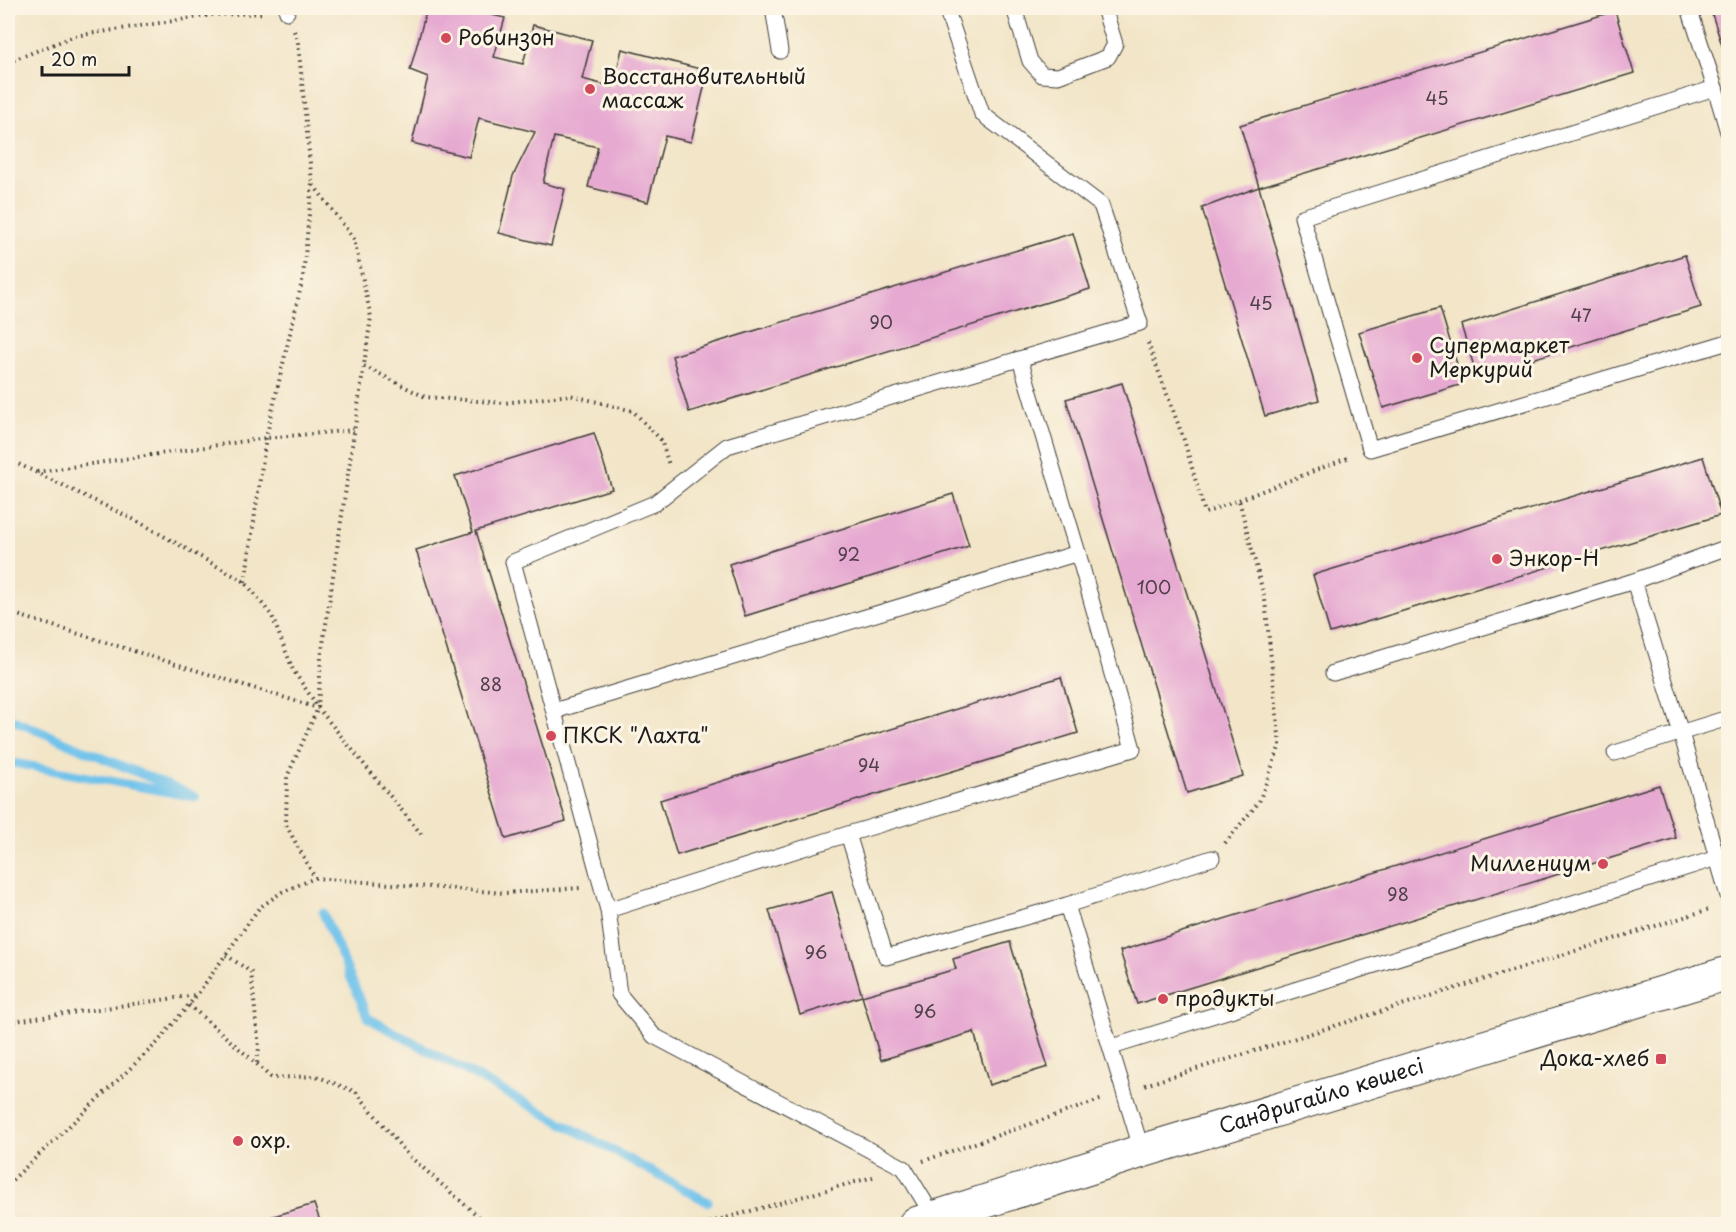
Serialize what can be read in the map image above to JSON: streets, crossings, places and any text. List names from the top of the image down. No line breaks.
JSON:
{"streets":{"street":["Сандригайло көшесі"]},"places":{"other":["Робинзон","Восстановительный массаж","Супермаркет Меркурий","Энкор-Н","ПКСК \"Лахта\"","Миллениум","продукты","охр."],"transit":["Дока-хлеб"]},"house_numbers":["45","45","47","90","92","100","88","94","98","96","96"],"scale_bar":"20 m"}
